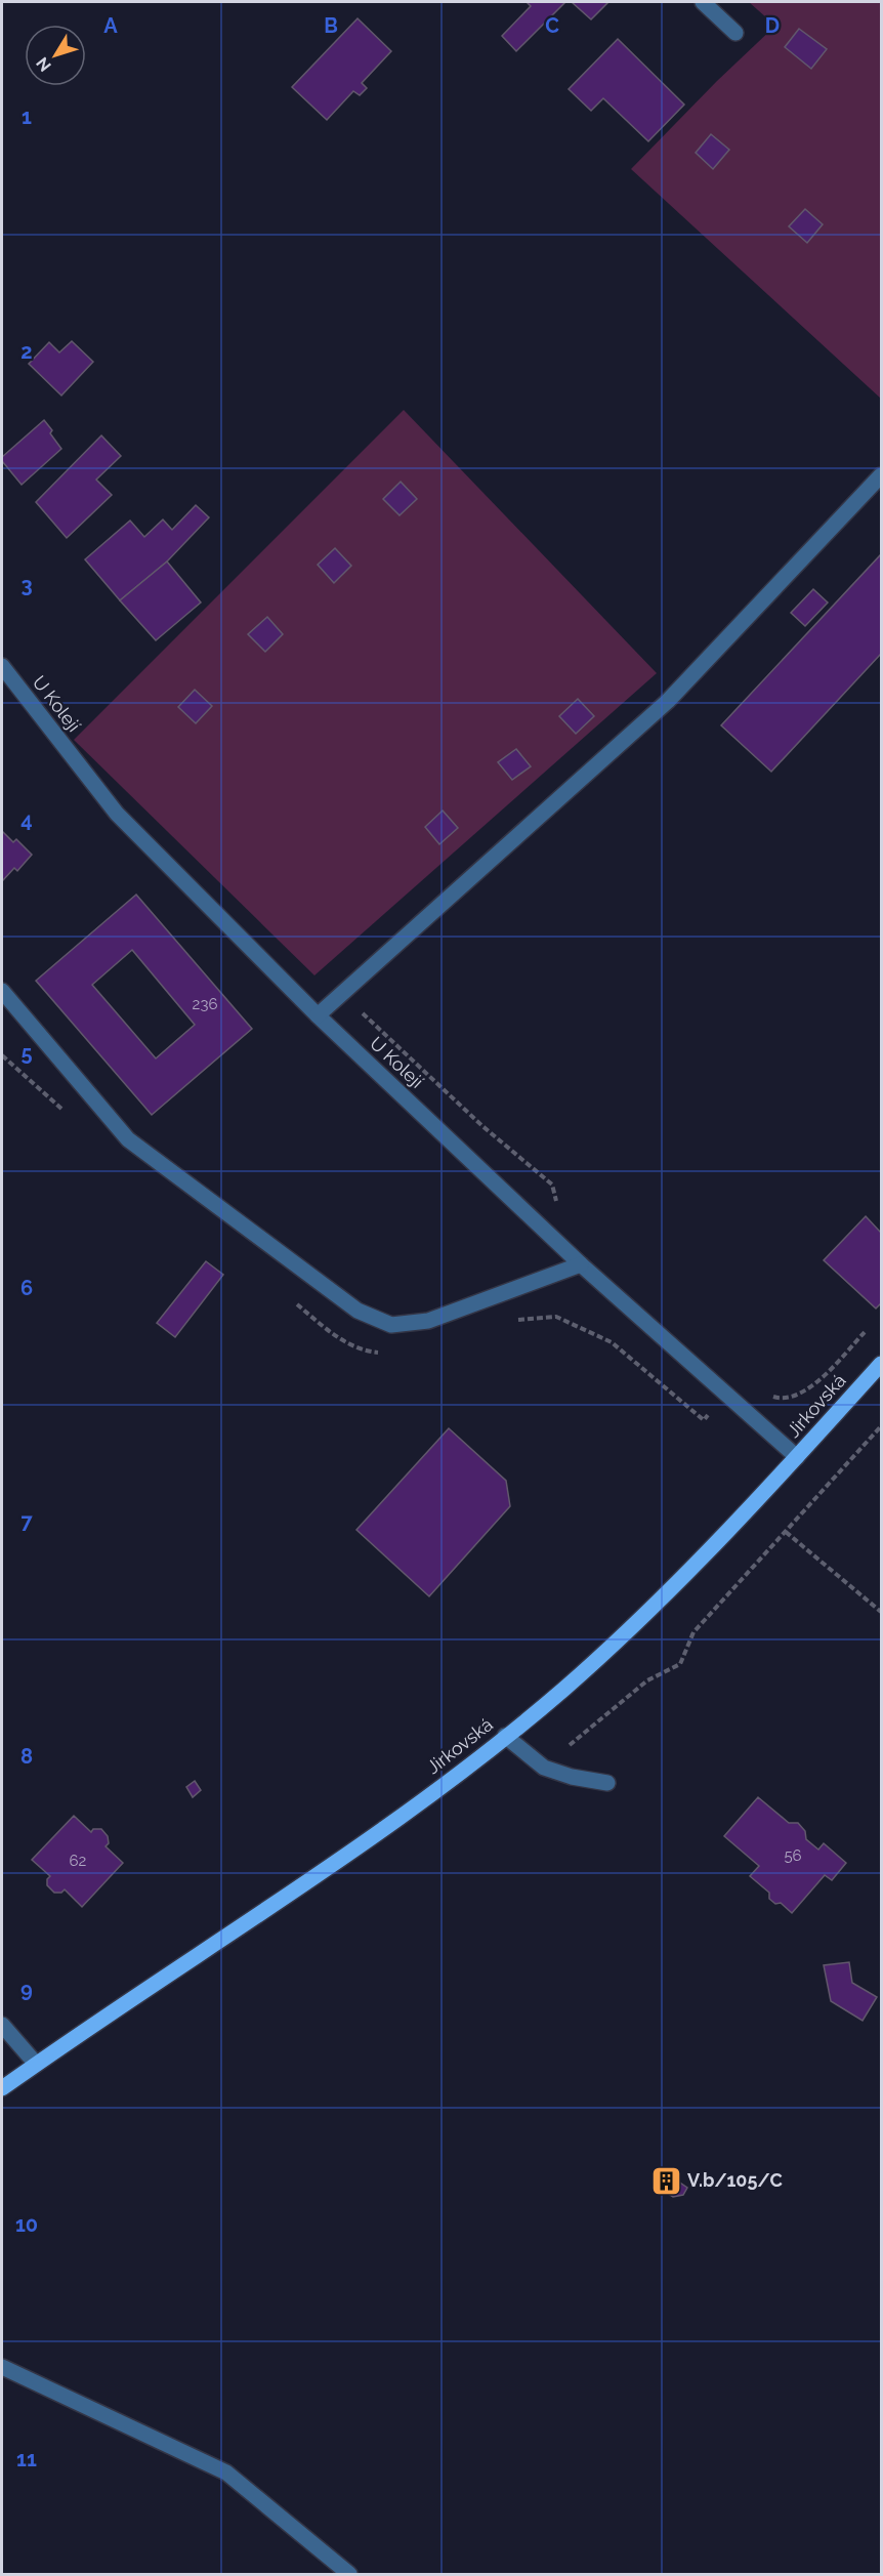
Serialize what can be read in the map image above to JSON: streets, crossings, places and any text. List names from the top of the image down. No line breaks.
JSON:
{"streets":{"main road":["Jirkovská"],"street":["U Kolejí"]},"crossings":[["U Kolejí","Jirkovská"]],"places":{"building":["V.b/105/C"]},"house_numbers":["236","56","62"],"north":"bottom left","grid":{"columns":["A","B","C","D"],"rows":["1","2","3","4","5","6","7","8","9","10","11"]}}
